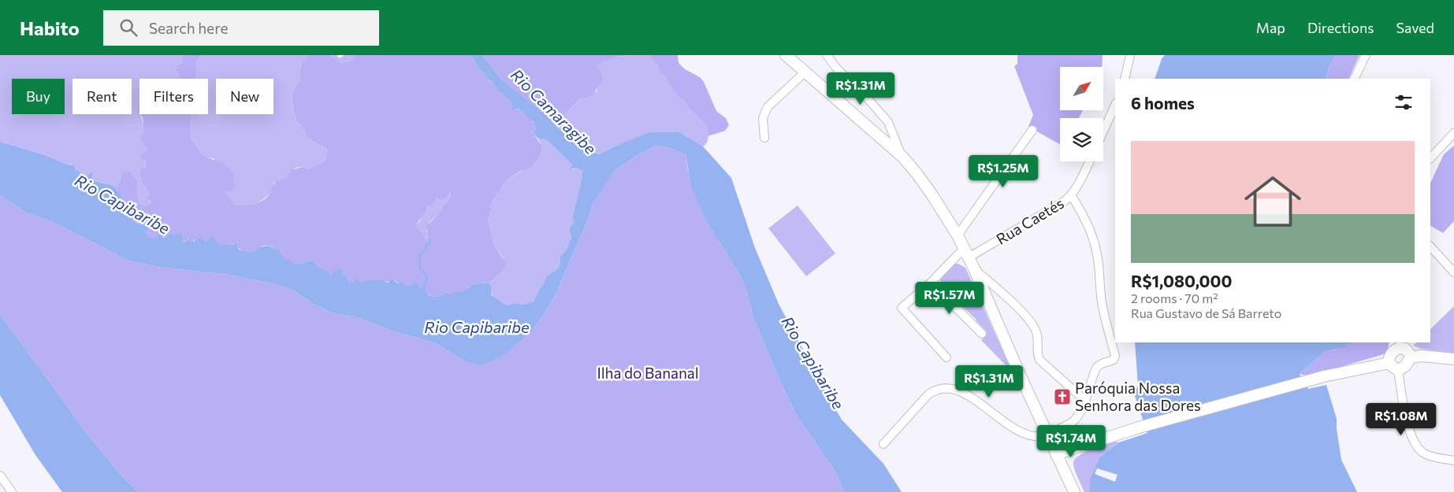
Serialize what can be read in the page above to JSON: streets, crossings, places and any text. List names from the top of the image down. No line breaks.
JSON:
{"streets":{"street":["Rua Caetés"]},"water":["Rio Camaragibe","Rio Capibaribe"],"parks":["Ilha do Bananal"],"places":{"church":["Paróquia Nossa Senhora das Dores"]},"north":"top right","page":{"header":"Habito","search":"Search here","nav":["Map","Directions","Saved"],"price":["R$1.31M","R$1.25M","R$1.57M","R$1.31M","R$1.08M","R$1.74M"],"chip":["Buy","Rent","Filters","New"],"heading":"6 homes","list":[{"name":"R$1,080,000","note":"2 rooms · 70 m² · Rua Gustavo de Sá Barreto"}]}}
